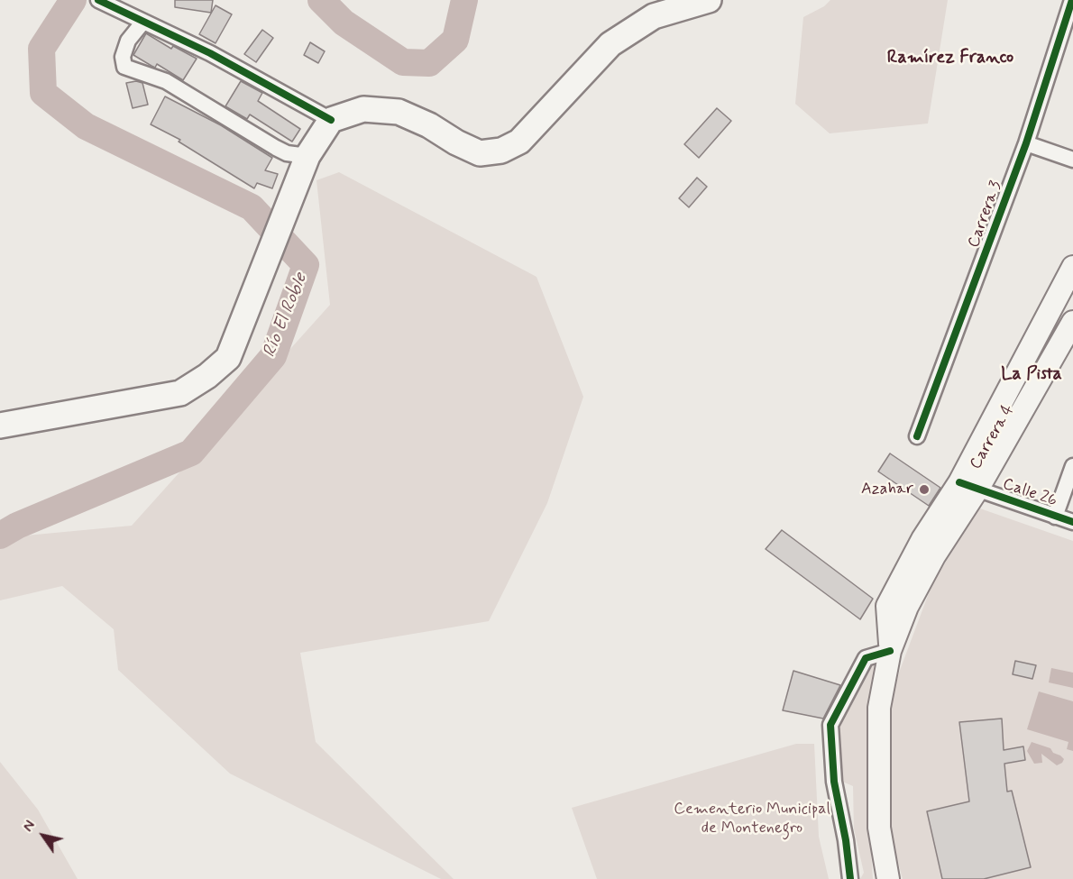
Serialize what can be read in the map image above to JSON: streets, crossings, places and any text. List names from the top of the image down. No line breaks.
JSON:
{"streets":{"main road":["Carrera 4"],"street":["Carrera 3","Calle 26"]},"crossings":[["Carrera 4","Calle 26"]],"districts":["Ramírez Franco","La Pista"],"water":["Río El Roble"],"parks":["Cementerio Municipal de Montenegro"],"places":["Azahar"],"north":"top left"}
